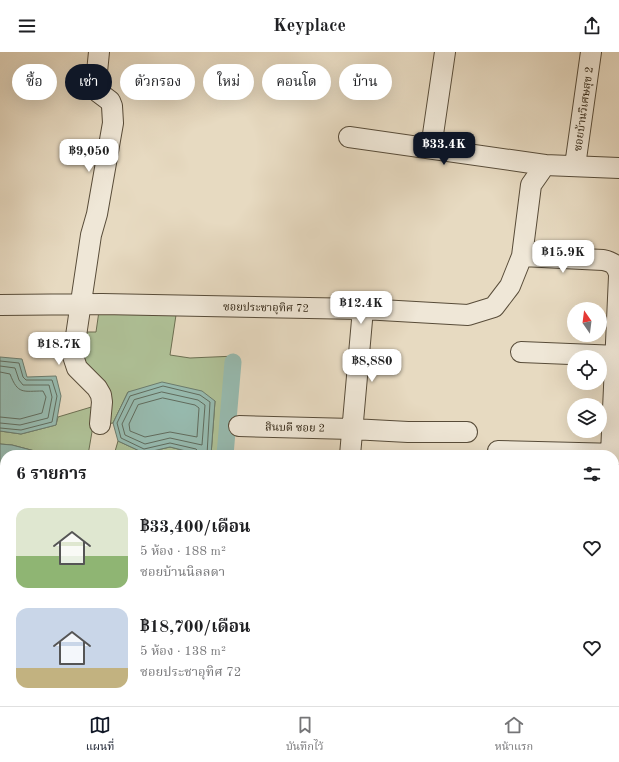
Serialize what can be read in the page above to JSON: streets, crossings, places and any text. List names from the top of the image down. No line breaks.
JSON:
{"streets":{"street":["ซอยบ้านวิเศษสุข 2","ซอยประชาอุทิศ 72","สินบดี ซอย 2"]},"north":"top","page":{"header":"Keyplace","chip":["ซื้อ","เช่า","ตัวกรอง","ใหม่","คอนโด","บ้าน"],"price":["฿33.4K","฿9,050","฿15.9K","฿12.4K","฿18.7K","฿8,880"],"heading":"6 รายการ","list":[{"name":"฿33,400/เดือน","note":"5 ห้อง · 188 m² · ซอยบ้านนิลลดา"},{"name":"฿18,700/เดือน","note":"5 ห้อง · 138 m² · ซอยประชาอุทิศ 72"}],"tabs":["แผนที่","บันทึกไว้","หน้าแรก"]}}
